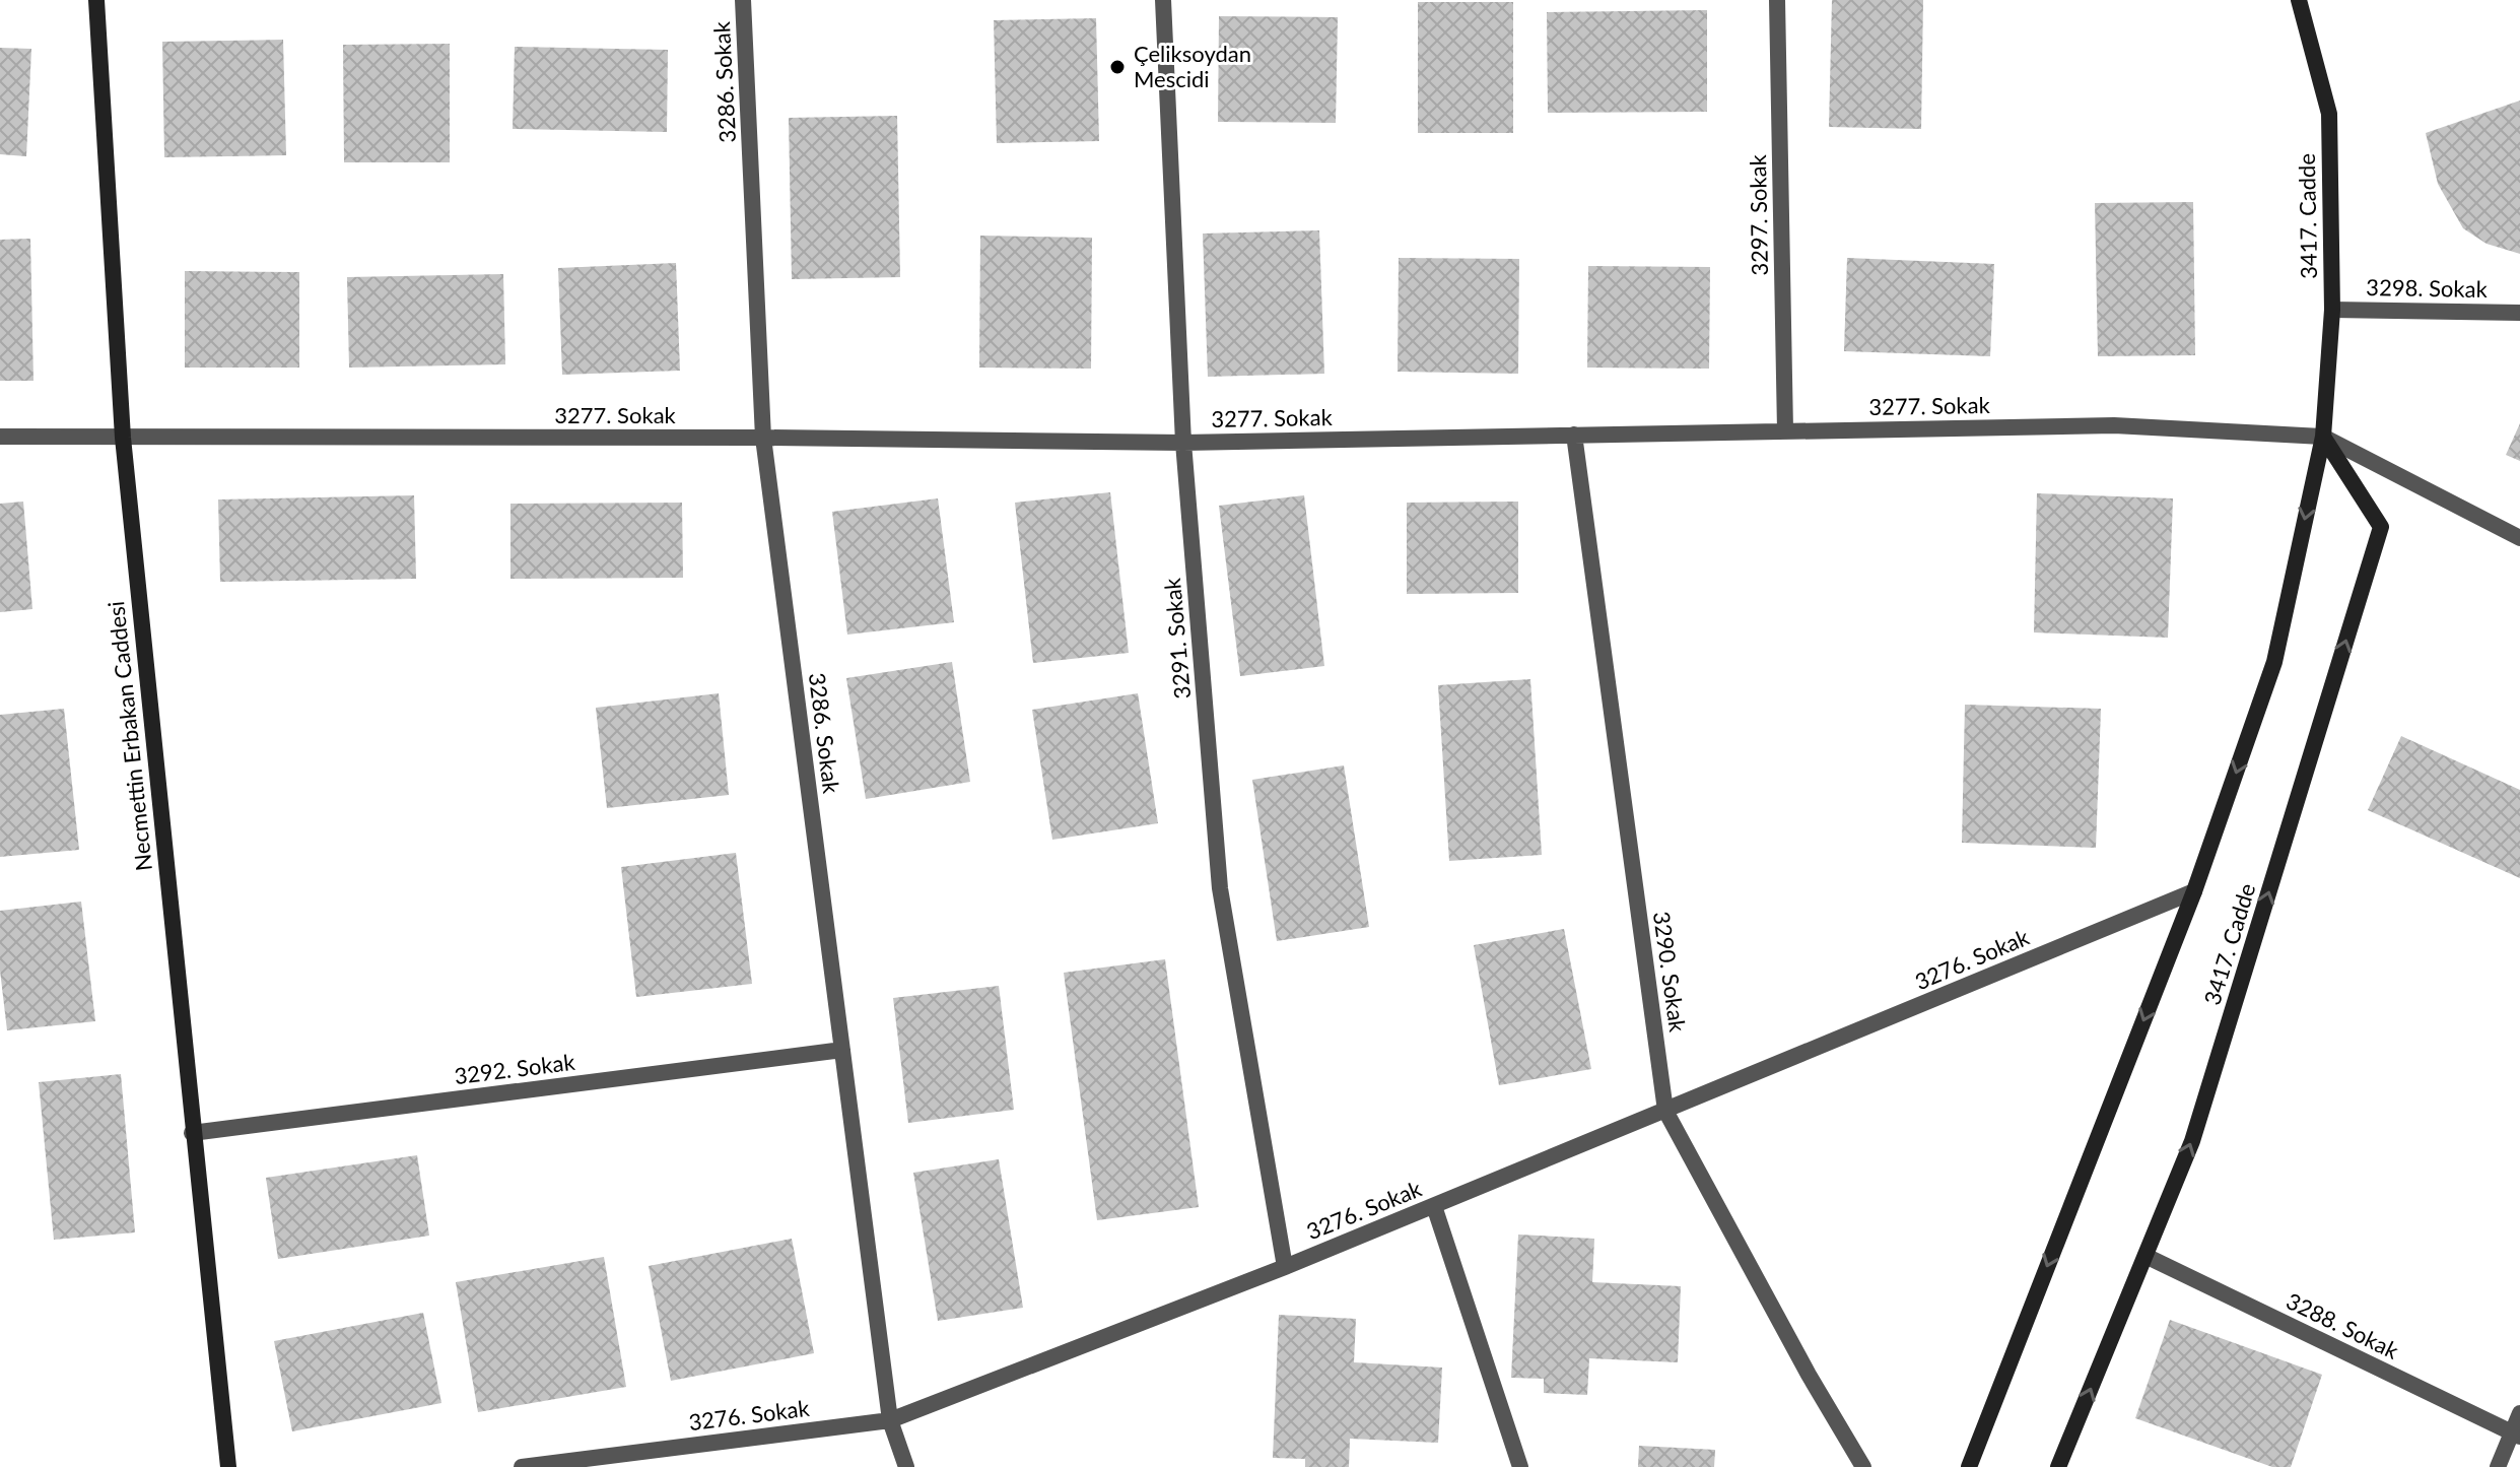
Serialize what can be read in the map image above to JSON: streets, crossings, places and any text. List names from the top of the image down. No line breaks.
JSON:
{"streets":{"street":["3286. Sokak","3297. Sokak","3417. Cadde","3298. Sokak","3277. Sokak","3291. Sokak","Necmettin Erbakan Caddesi","3276. Sokak","3290. Sokak","3292. Sokak","3288. Sokak"]},"crossings":[["3286. Sokak","3277. Sokak"],["3286. Sokak","3276. Sokak"],["3286. Sokak","3292. Sokak"],["3297. Sokak","3277. Sokak"],["3417. Cadde","3298. Sokak"],["3417. Cadde","3277. Sokak"],["3417. Cadde","3276. Sokak"],["3417. Cadde","3288. Sokak"],["3277. Sokak","3291. Sokak"],["3277. Sokak","Necmettin Erbakan Caddesi"],["3277. Sokak","3290. Sokak"],["3291. Sokak","3276. Sokak"],["Necmettin Erbakan Caddesi","3292. Sokak"],["3276. Sokak","3290. Sokak"]],"places":["Çeliksoydan Mescidi"]}
